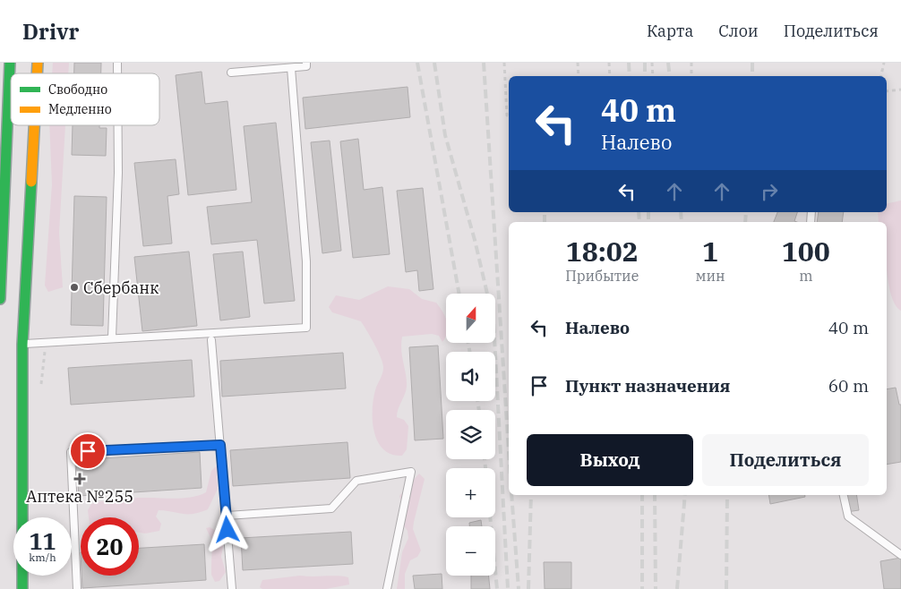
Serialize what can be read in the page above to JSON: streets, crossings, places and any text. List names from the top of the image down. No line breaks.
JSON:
{"places":{"other":["Сбербанк"],"health":["Аптека №255"]},"legend":["Свободно","Медленно"],"north":"top","page":{"header":"Drivr","nav":["Карта","Слои","Поделиться"],"turn":["40 m","Налево"],"eta":["18:02","Прибытие","1","мин","100","m"],"map_buttons":["+","−"],"list":[{"name":"Налево","value":"40 m"},{"name":"Пункт назначения","value":"60 m"}],"buttons":["Выход","Поделиться"],"speed":"11 km/h","limit":"20"}}
